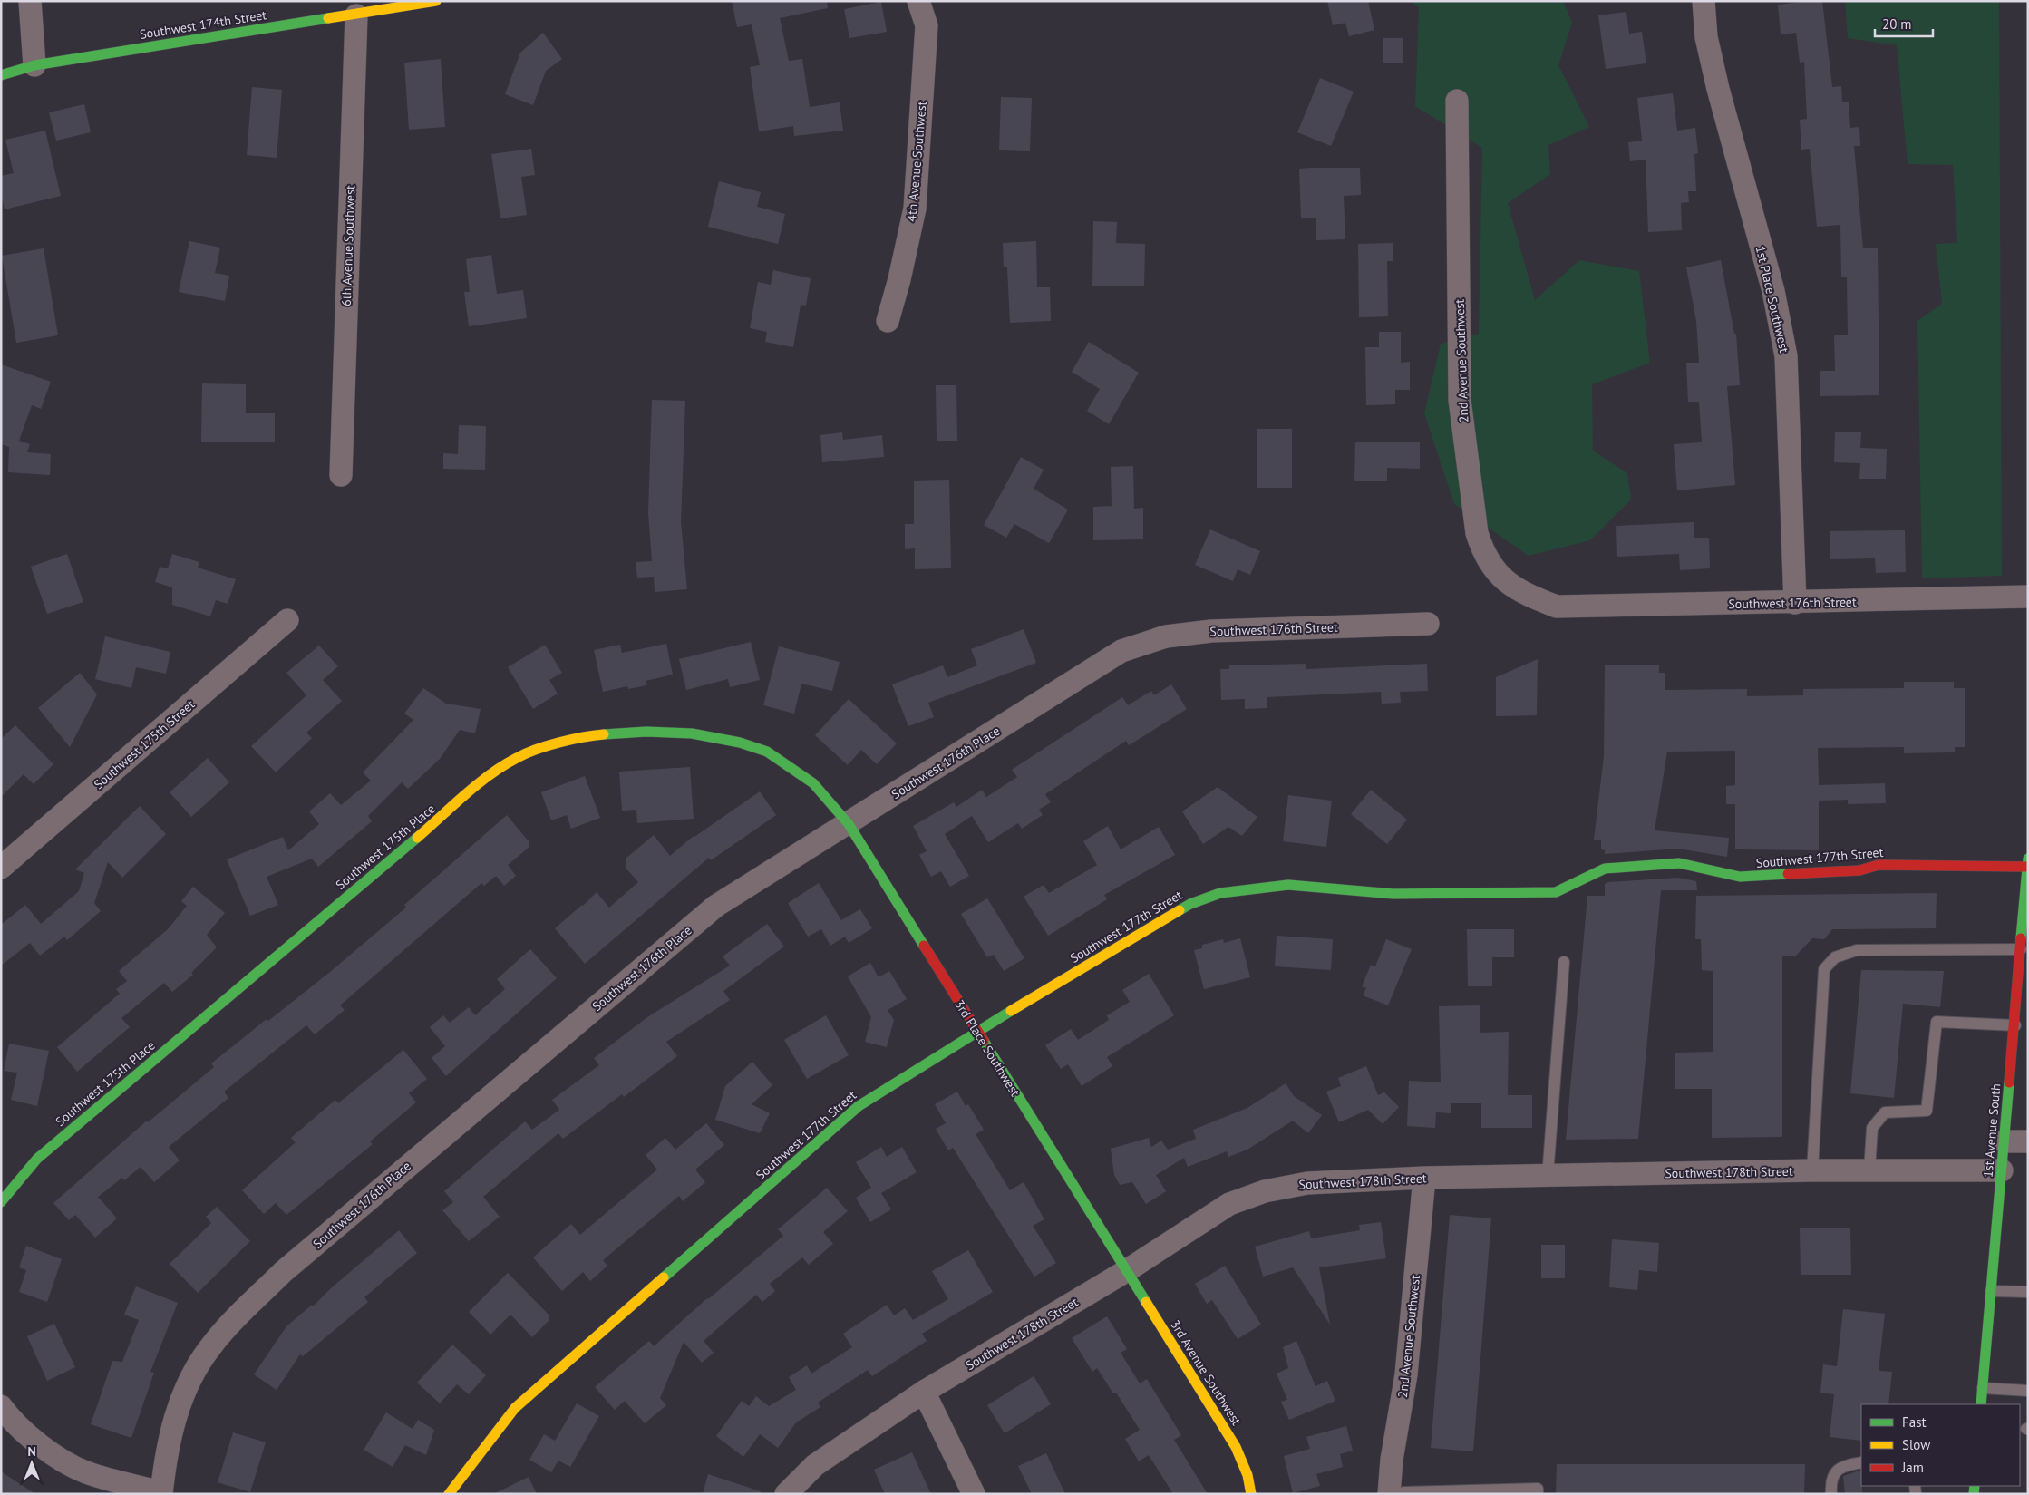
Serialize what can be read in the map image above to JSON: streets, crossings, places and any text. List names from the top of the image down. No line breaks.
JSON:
{"streets":{"street":["Southwest 174th Street","4th Avenue Southwest","6th Avenue Southwest","1st Place Southwest","2nd Avenue Southwest","Southwest 176th Street","Southwest 175th Street","Southwest 176th Place","Southwest 175th Place","Southwest 177th Street","3rd Place Southwest","1st Avenue South","Southwest 178th Street","3rd Avenue Southwest"]},"crossings":[["Southwest 174th Street","6th Avenue Southwest"],["1st Place Southwest","Southwest 176th Street"],["2nd Avenue Southwest","Southwest 176th Street"],["2nd Avenue Southwest","Southwest 178th Street"],["Southwest 176th Street","Southwest 176th Place"],["Southwest 176th Place","Southwest 175th Place"],["Southwest 176th Place","3rd Place Southwest"],["Southwest 175th Place","3rd Place Southwest"],["Southwest 177th Street","3rd Place Southwest"],["Southwest 177th Street","1st Avenue South"],["3rd Place Southwest","Southwest 178th Street"],["3rd Place Southwest","3rd Avenue Southwest"],["1st Avenue South","Southwest 178th Street"],["Southwest 178th Street","3rd Avenue Southwest"]],"legend":["Fast","Slow","Jam"],"scale_bar":"20 m","north":"top"}
